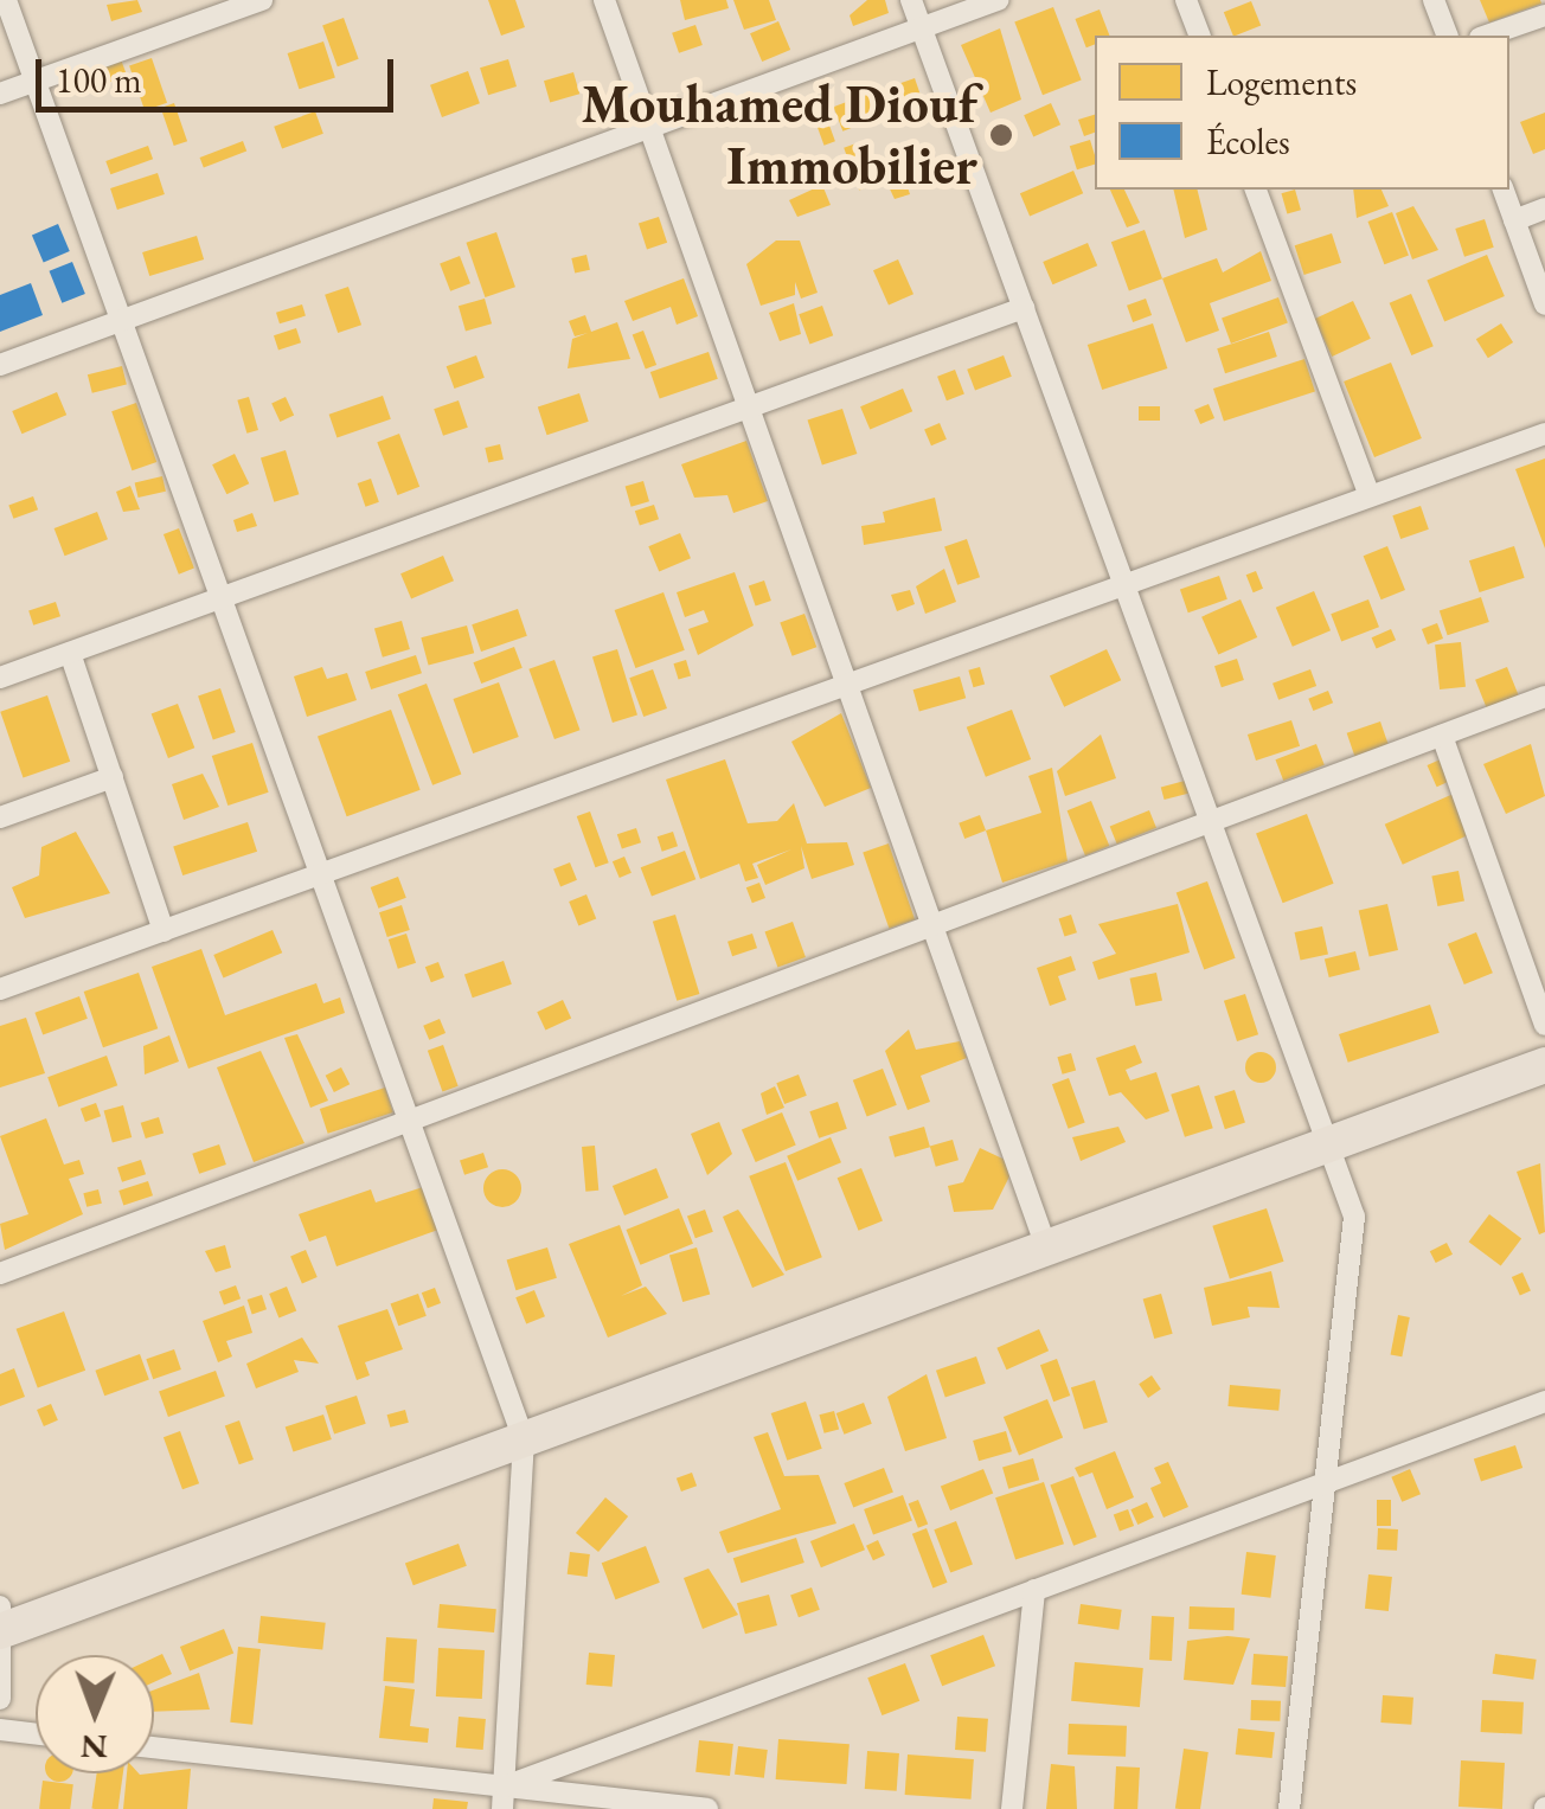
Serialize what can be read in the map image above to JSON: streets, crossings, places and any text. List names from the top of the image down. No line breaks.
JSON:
{"places":["Mouhamed Diouf Immobilier"],"legend":["Logements","Écoles"],"scale_bar":"100 m","north":"bottom"}
